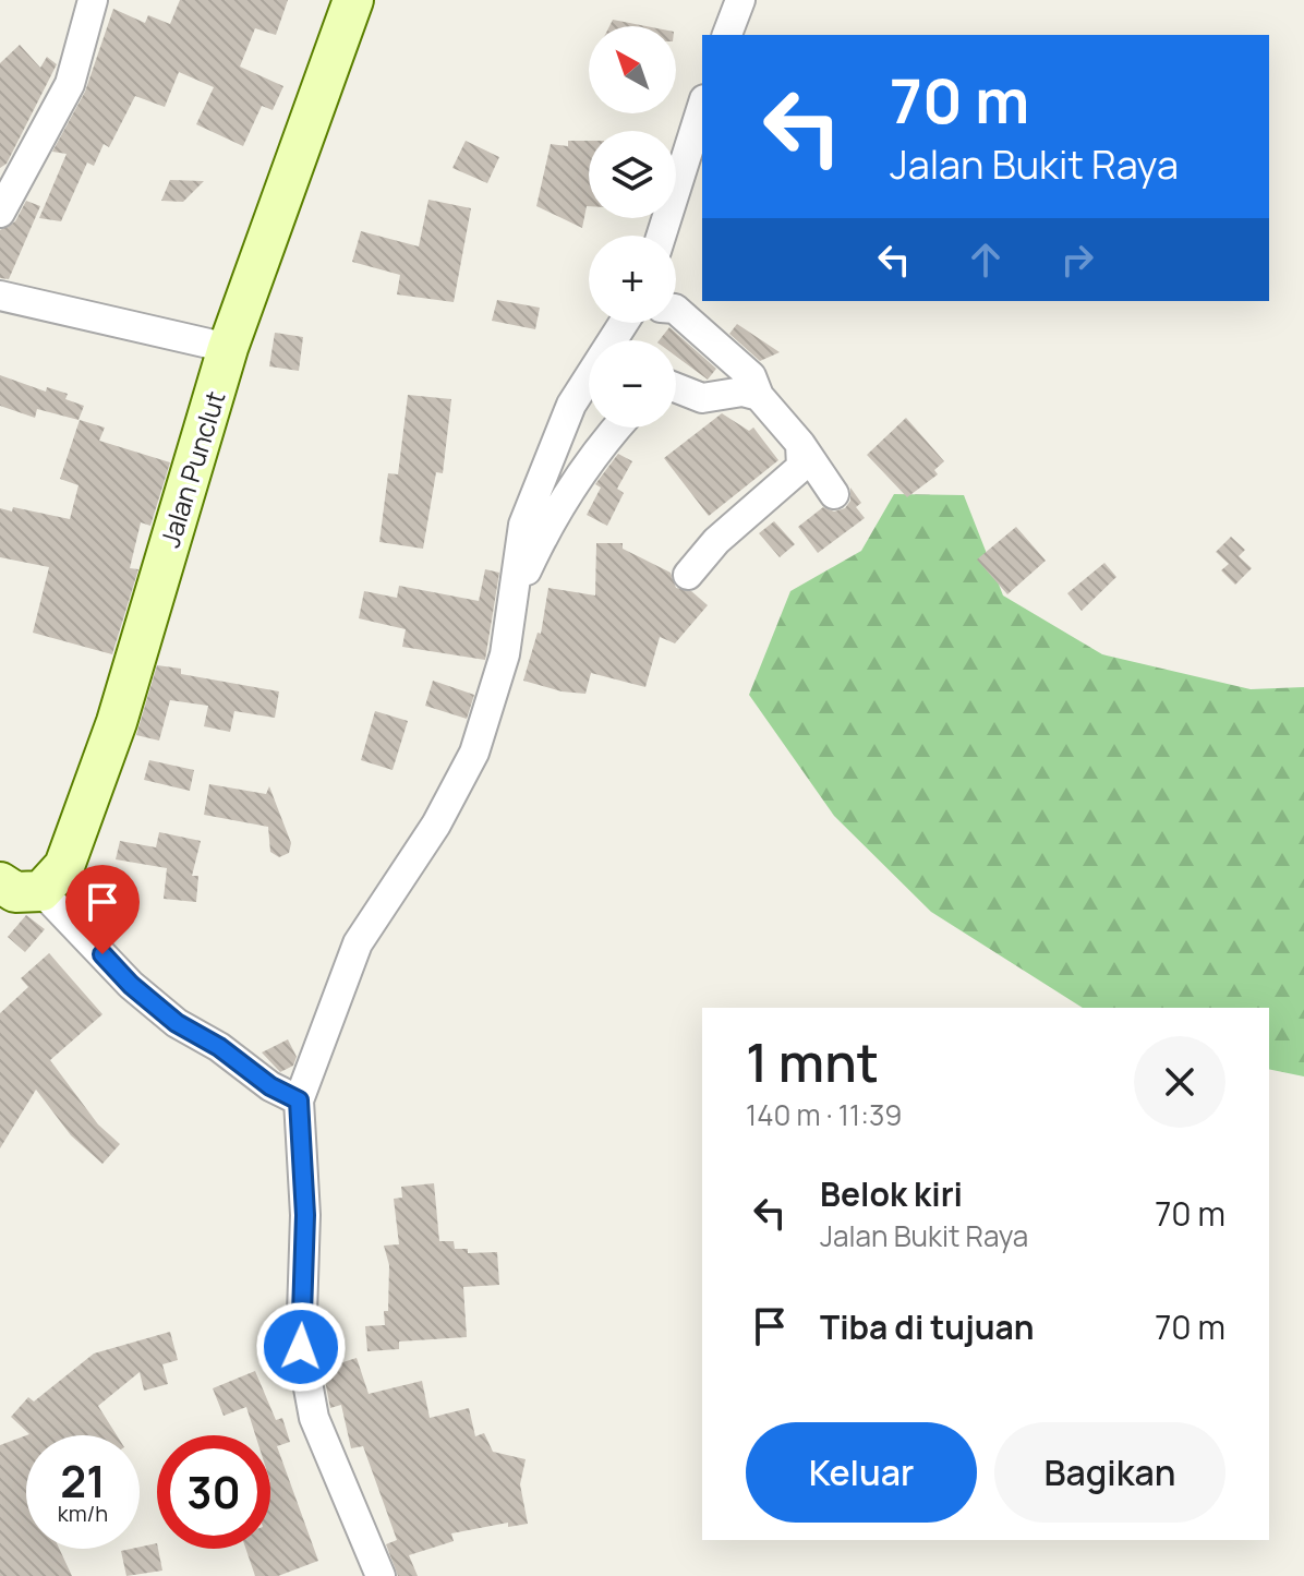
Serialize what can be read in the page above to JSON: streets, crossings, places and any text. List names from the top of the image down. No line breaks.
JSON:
{"streets":{"main road":["Jalan Punclut"]},"north":"top left","page":{"map_buttons":["+","−"],"turn":["70 m","Jalan Bukit Raya"],"heading":["1 mnt","140 m · 11:39"],"list":[{"name":"Belok kiri","note":"Jalan Bukit Raya","value":"70 m"},{"name":"Tiba di tujuan","value":"70 m"}],"buttons":["Keluar","Bagikan"],"speed":"21 km/h","limit":"30"}}
